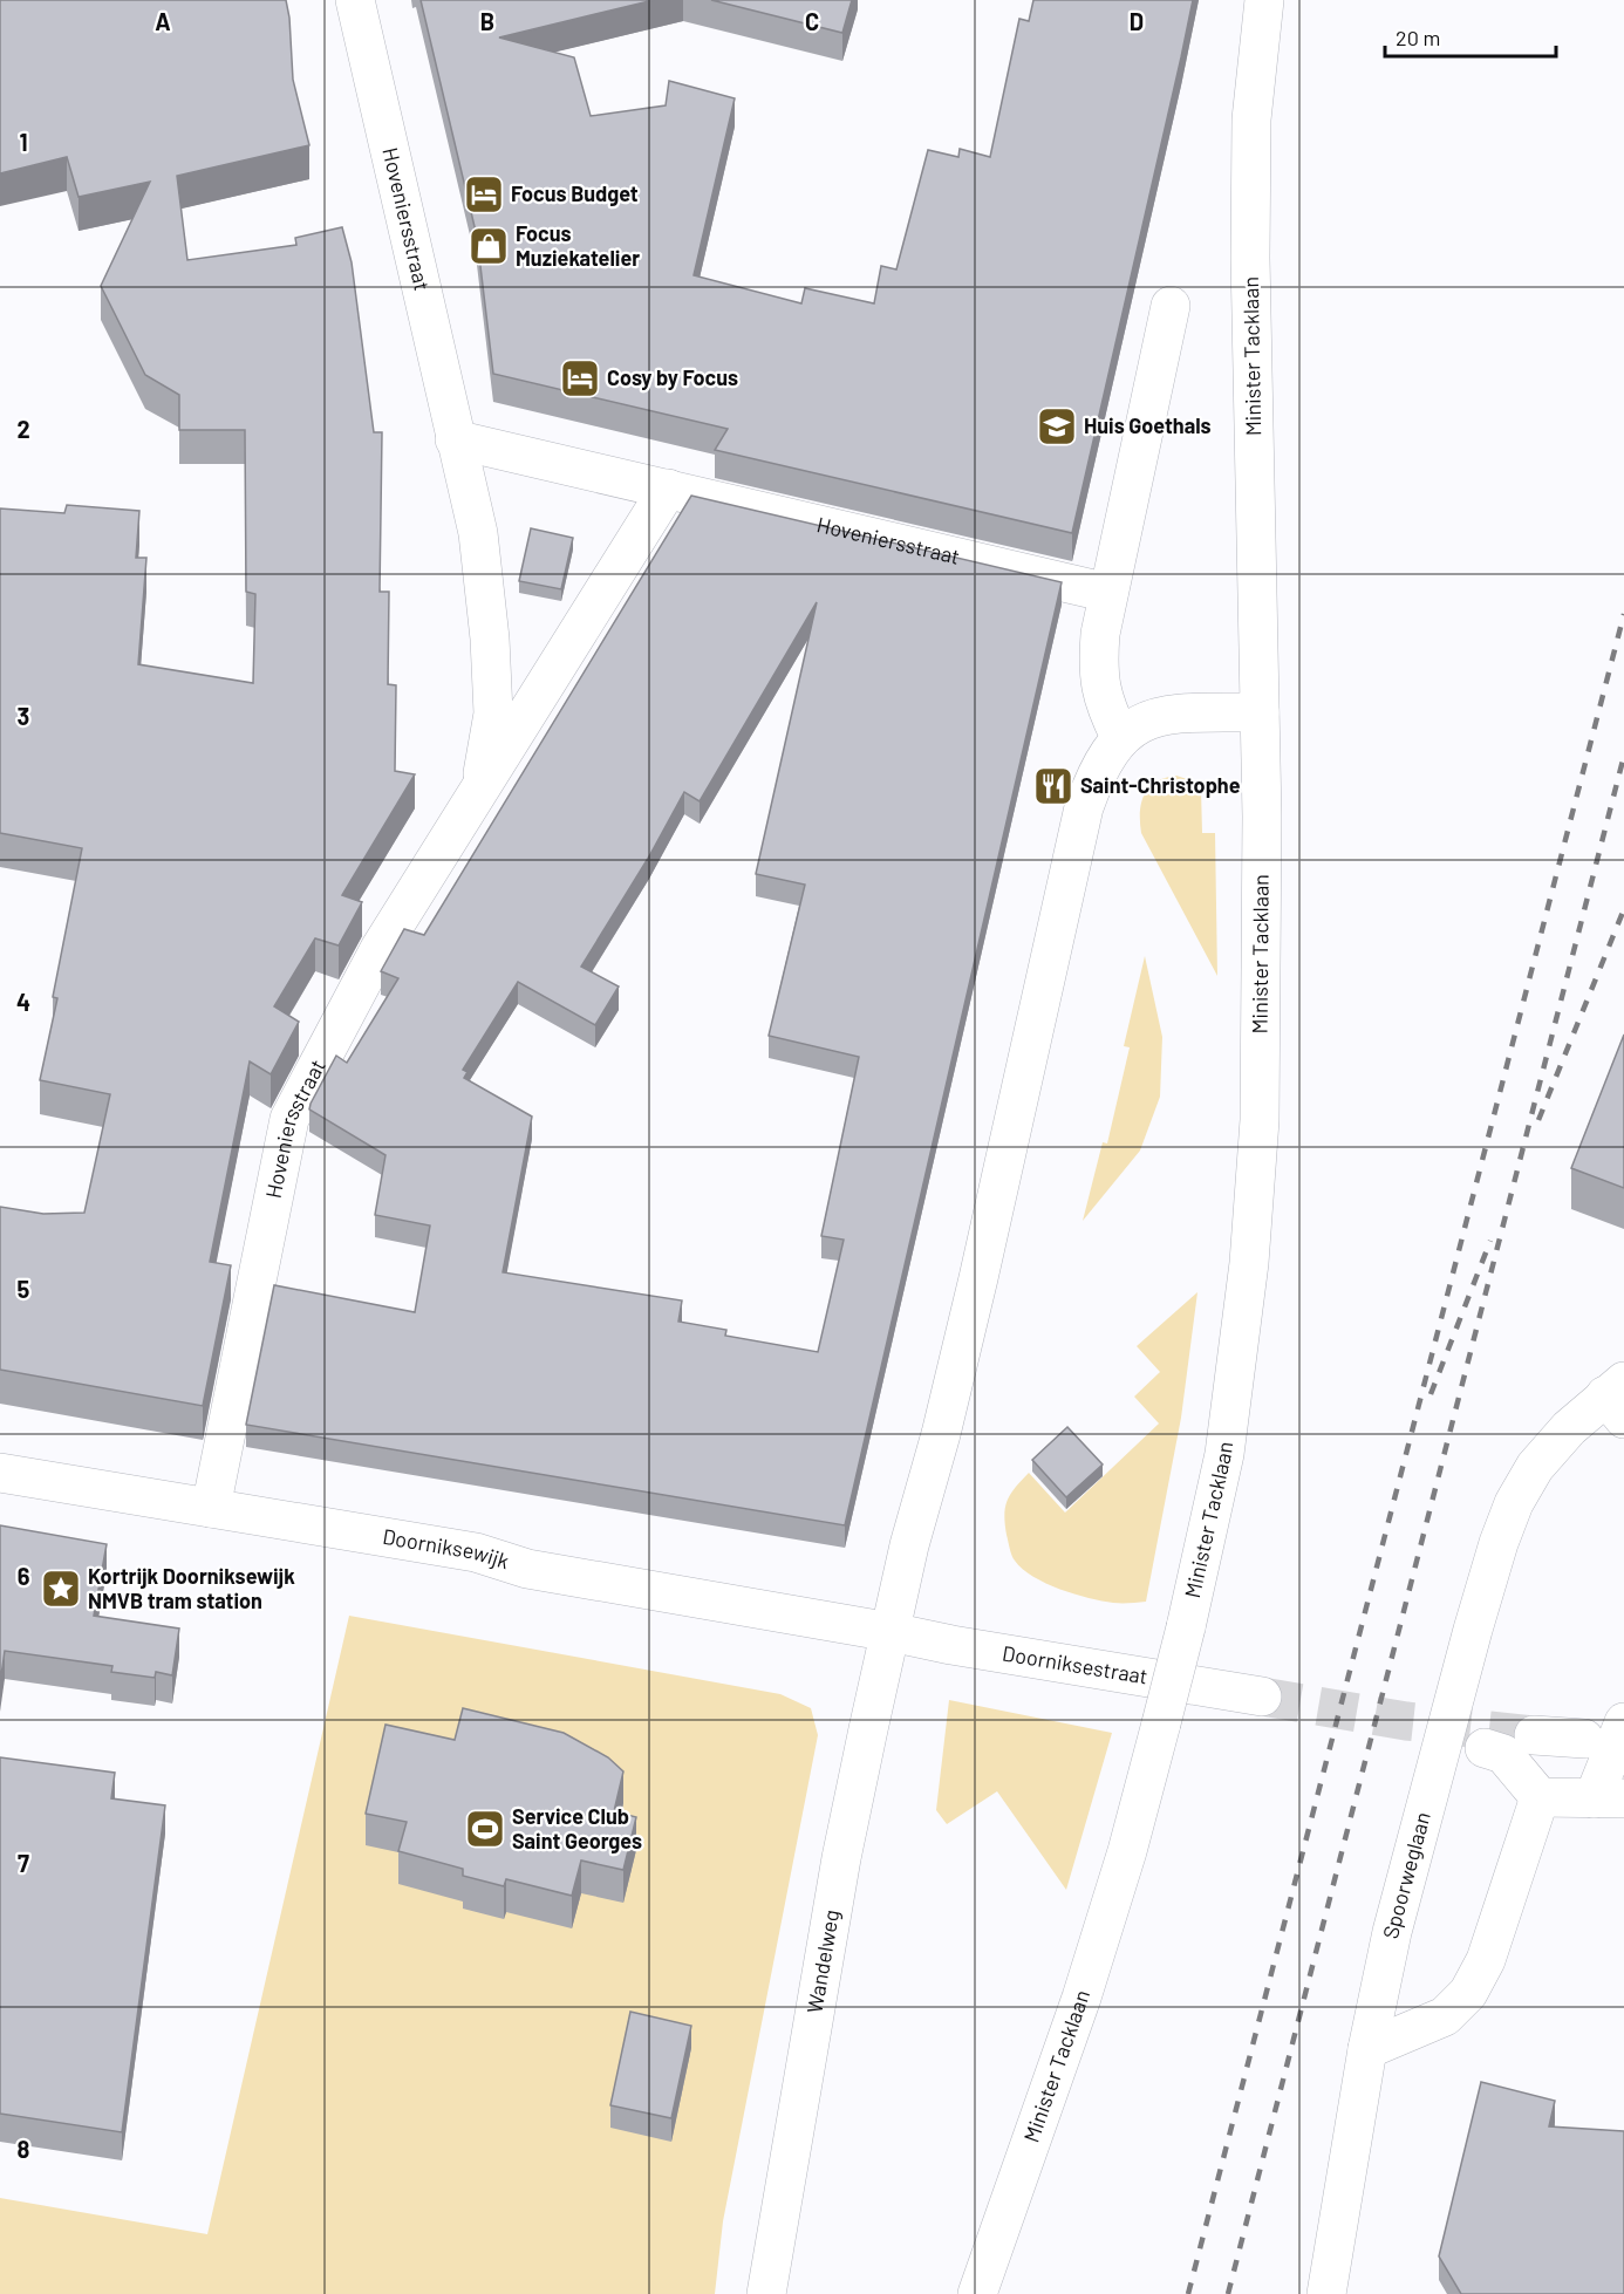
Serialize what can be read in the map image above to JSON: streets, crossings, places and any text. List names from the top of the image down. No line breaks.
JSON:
{"streets":{"street":["Hoveniersstraat","Minister Tacklaan","Doorniksewijk","Doorniksestraat","Spoorweglaan","Wandelweg"]},"crossings":[["Hoveniersstraat","Doorniksewijk"],["Doorniksewijk","Doorniksestraat"],["Doorniksewijk","Wandelweg"],["Doorniksestraat","Wandelweg"]],"places":{"hotel":["Focus Budget","Cosy by Focus"],"shop":["Focus Muziekatelier"],"school or university":["Huis Goethals"],"restaurant":["Saint-Christophe"],"place":["Kortrijk Doorniksewijk NMVB tram station"],"sports":["Service Club Saint Georges"]},"scale_bar":"20 m","grid":{"columns":["A","B","C","D"],"rows":["1","2","3","4","5","6","7","8"]}}
